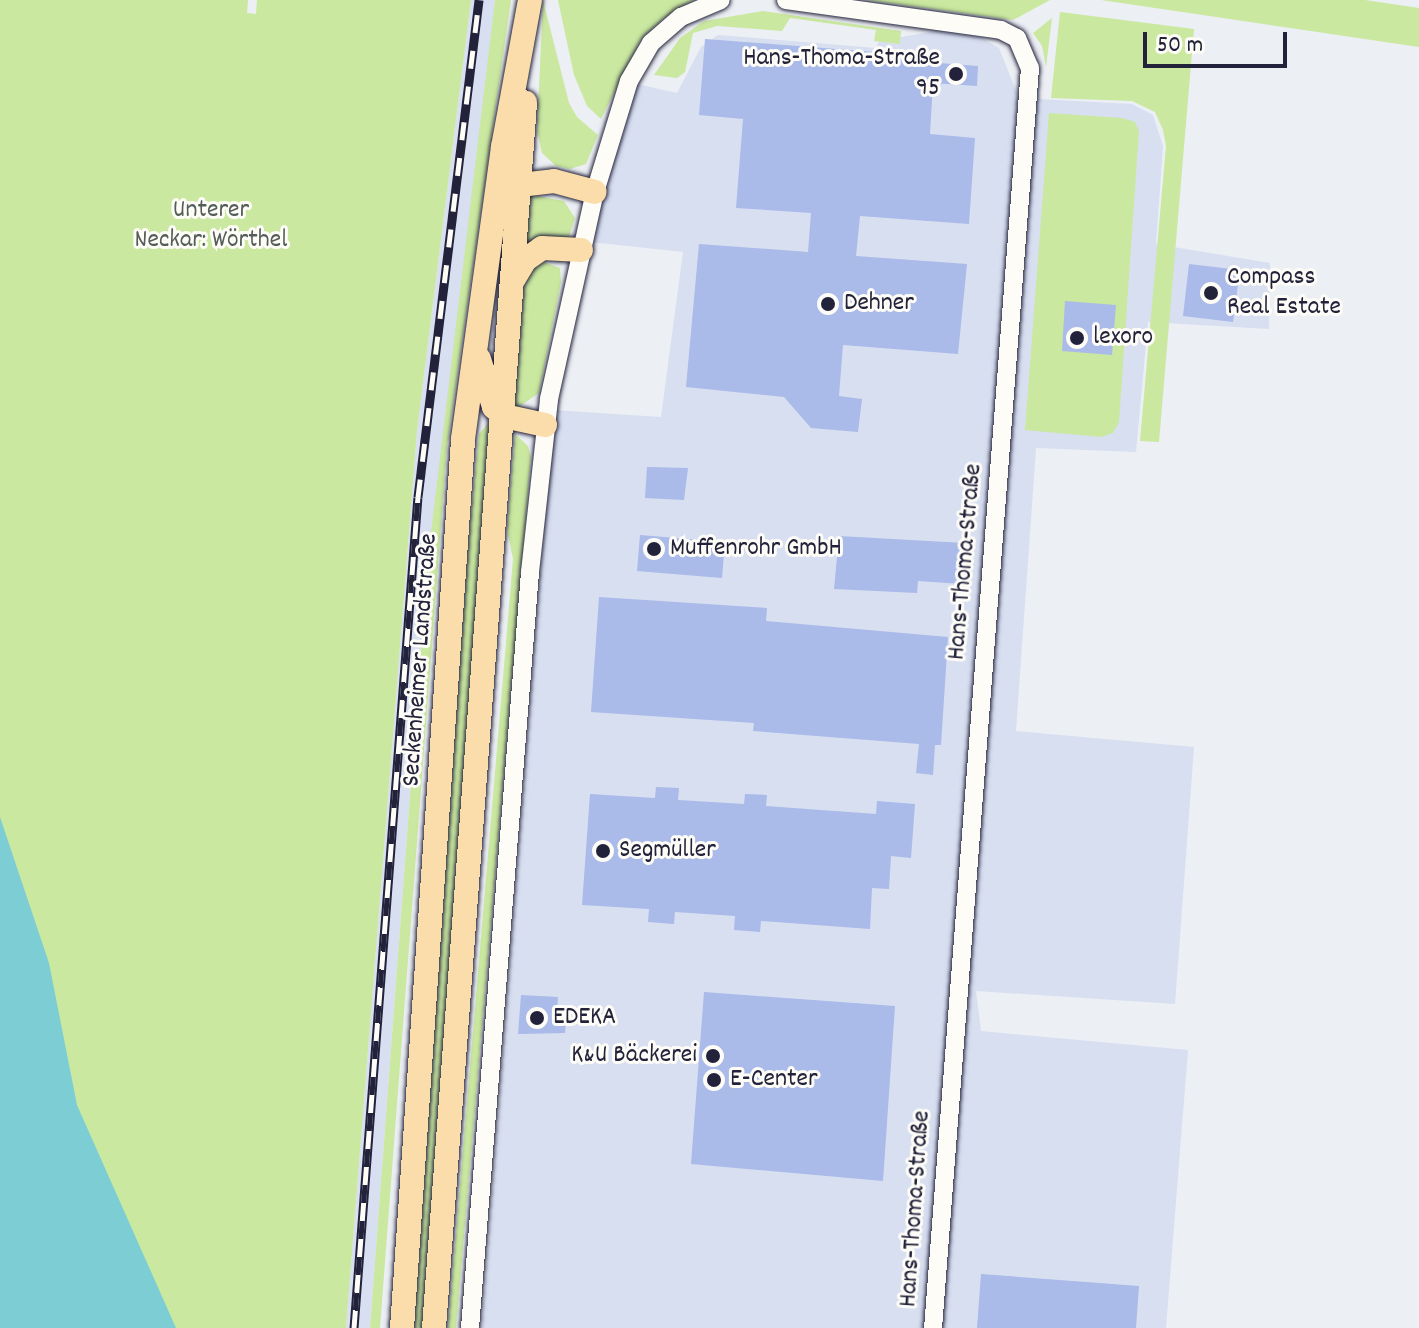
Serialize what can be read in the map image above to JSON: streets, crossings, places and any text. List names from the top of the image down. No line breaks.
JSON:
{"streets":{"main road":["Seckenheimer Landstraße"],"street":["Hans-Thoma-Straße"]},"parks":["Unterer Neckar: Wörthel"],"places":["Hans-Thoma-Straße 95","Compass Real Estate","Dehner","lexoro","Muffenrohr GmbH","Segmüller","EDEKA","K&U Bäckerei","E-Center"],"scale_bar":"50 m"}
